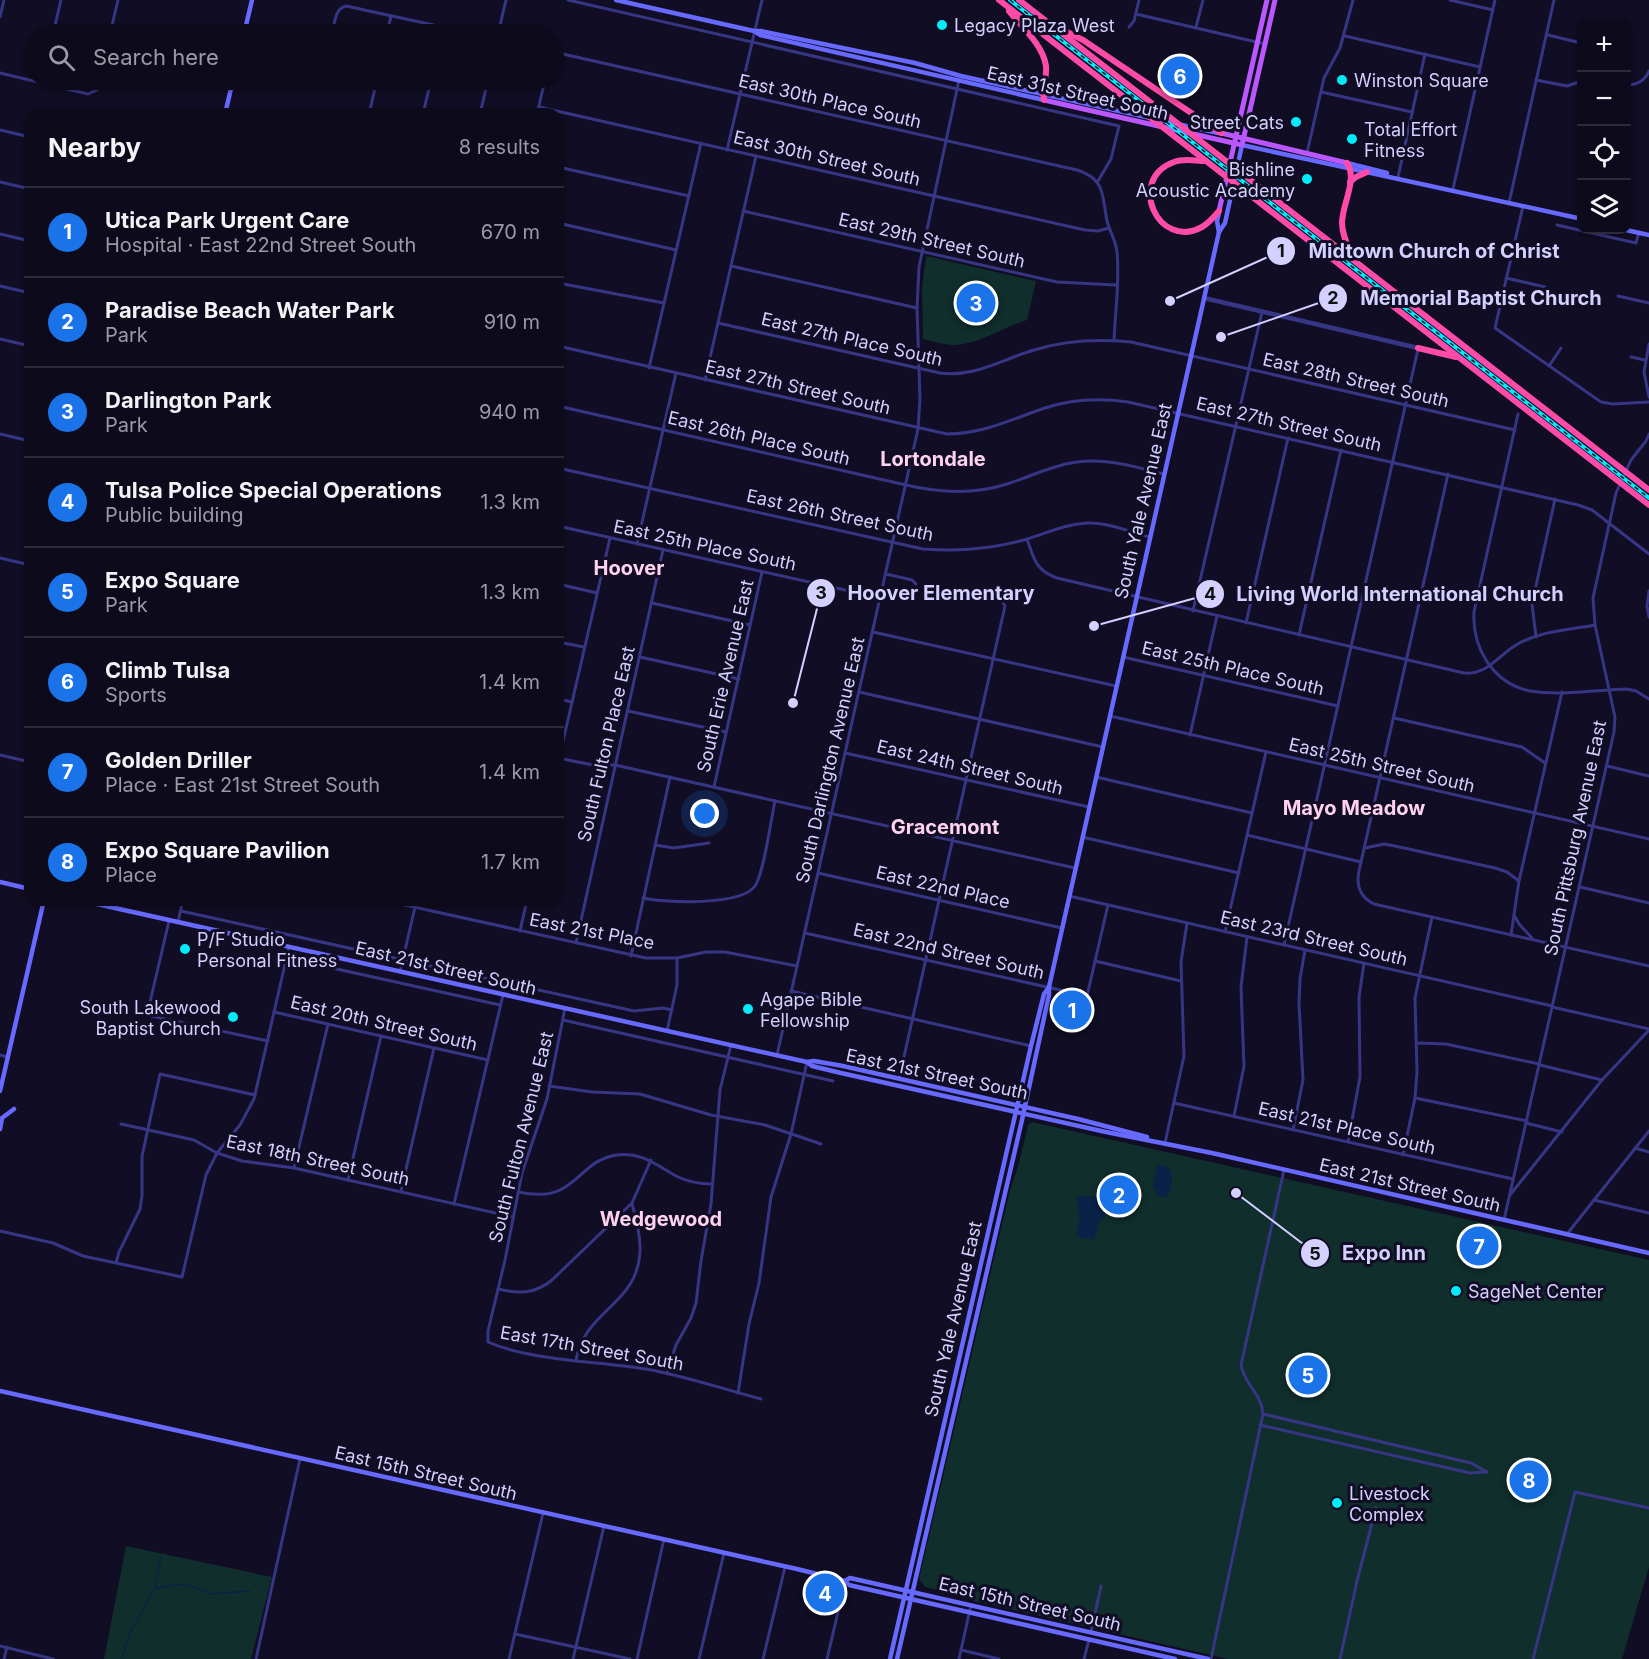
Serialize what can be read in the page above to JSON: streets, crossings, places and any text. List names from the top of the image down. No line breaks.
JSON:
{"streets":{"main road":["East 31st Street South","South Yale Avenue East","East 21st Street South","East 15th Street South"],"street":["East 30th Place South","East 30th Street South","East 29th Street South","East 27th Place South","East 28th Street South","East 27th Street South","East 26th Place South","East 26th Street South","East 25th Place South","South Erie Avenue East","South Fulton Place East","South Darlington Avenue East","East 25th Street South","East 24th Street South","South Pittsburg Avenue East","East 22nd Place","East 21st Place","East 23rd Street South","East 22nd Street South","East 20th Street South","East 21st Place South","South Fulton Avenue East","East 18th Street South","East 17th Street South"]},"crossings":[["East 31st Street South","East 30th Place South"],["East 31st Street South","South Yale Avenue East"],["East 31st Street South","South Darlington Avenue East"],["East 30th Place South","South Darlington Avenue East"],["East 30th Street South","South Darlington Avenue East"],["East 29th Street South","South Darlington Avenue East"],["East 27th Place South","East 28th Street South"],["East 27th Place South","South Yale Avenue East"],["East 27th Place South","South Darlington Avenue East"],["East 28th Street South","South Yale Avenue East"],["East 27th Street South","South Yale Avenue East"],["East 27th Street South","South Darlington Avenue East"],["East 27th Street South","South Pittsburg Avenue East"],["East 26th Place South","South Yale Avenue East"],["East 26th Place South","South Darlington Avenue East"],["South Yale Avenue East","East 26th Street South"],["South Yale Avenue East","East 25th Place South"],["South Yale Avenue East","East 25th Street South"],["South Yale Avenue East","East 24th Street South"],["South Yale Avenue East","East 22nd Place"],["South Yale Avenue East","East 23rd Street South"],["South Yale Avenue East","East 22nd Street South"],["South Yale Avenue East","East 21st Street South"],["South Yale Avenue East","East 15th Street South"],["East 26th Street South","South Darlington Avenue East"],["East 25th Place South","South Erie Avenue East"],["East 25th Place South","South Fulton Place East"],["East 25th Place South","South Darlington Avenue East"],["South Fulton Place East","East 21st Place"],["South Darlington Avenue East","East 24th Street South"],["South Darlington Avenue East","East 22nd Place"],["South Darlington Avenue East","East 21st Place"],["South Darlington Avenue East","East 22nd Street South"],["South Darlington Avenue East","East 21st Street South"],["East 25th Street South","South Pittsburg Avenue East"],["South Pittsburg Avenue East","East 23rd Street South"],["South Pittsburg Avenue East","East 21st Street South"],["South Pittsburg Avenue East","East 21st Place South"],["East 21st Street South","South Fulton Avenue East"],["South Fulton Avenue East","East 18th Street South"],["South Fulton Avenue East","East 17th Street South"]],"districts":["Lortondale","Hoover","Mayo Meadow","Gracemont","Wedgewood"],"places":["Legacy Plaza West","Winston Square","Street Cats","Total Effort Fitness","Bishline Acoustic Academy","Midtown Church of Christ","Memorial Baptist Church","Living World International Church","Hoover Elementary","P/F Studio Personal Fitness","Agape Bible Fellowship","South Lakewood Baptist Church","Expo Inn","SageNet Center","Livestock Complex"],"page":{"map_buttons":["+","−"],"search":"Search here","pins":["6","3","1","2","7","5","8","4"],"heading":["Nearby","8 results"],"list":[{"mark":"1","name":"Utica Park Urgent Care","note":"Hospital · East 22nd Street South","value":"670 m"},{"mark":"2","name":"Paradise Beach Water Park","note":"Park","value":"910 m"},{"mark":"3","name":"Darlington Park","note":"Park","value":"940 m"},{"mark":"4","name":"Tulsa Police Special Operations","note":"Public building","value":"1.3 km"},{"mark":"5","name":"Expo Square","note":"Park","value":"1.3 km"},{"mark":"6","name":"Climb Tulsa","note":"Sports","value":"1.4 km"},{"mark":"7","name":"Golden Driller","note":"Place · East 21st Street South","value":"1.4 km"},{"mark":"8","name":"Expo Square Pavilion","note":"Place","value":"1.7 km"}]}}
